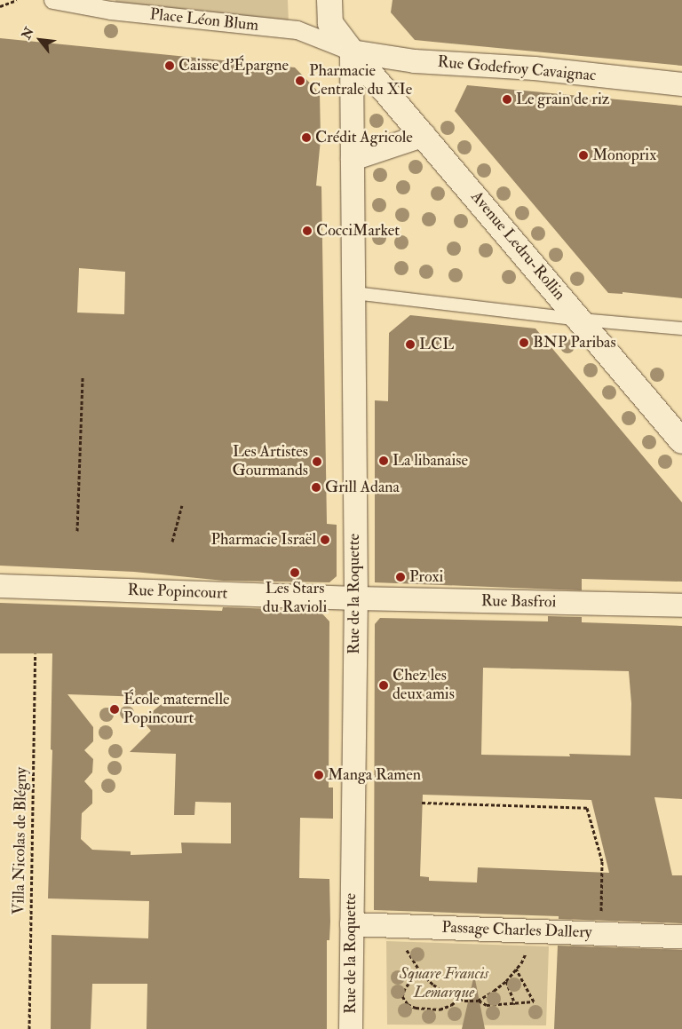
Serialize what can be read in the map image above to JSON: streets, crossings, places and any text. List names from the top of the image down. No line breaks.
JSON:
{"streets":{"main road":["Avenue Ledru-Rollin"],"street":["Place Léon Blum","Rue Godefroy Cavaignac","Rue Popincourt","Rue de la Roquette","Rue Basfroi","Passage Charles Dallery"],"path":["Villa Nicolas de Blégny"]},"crossings":[["Place Léon Blum","Rue Godefroy Cavaignac"],["Place Léon Blum","Avenue Ledru-Rollin"],["Place Léon Blum","Rue de la Roquette"],["Rue Godefroy Cavaignac","Avenue Ledru-Rollin"],["Rue Godefroy Cavaignac","Rue de la Roquette"],["Avenue Ledru-Rollin","Rue de la Roquette"],["Rue Popincourt","Rue de la Roquette"],["Rue Popincourt","Rue Basfroi"],["Rue de la Roquette","Rue Basfroi"],["Rue de la Roquette","Passage Charles Dallery"]],"parks":["Square Francis Lemarque"],"places":["Caisse d'Épargne","Pharmacie Centrale du XIe","Le grain de riz","Crédit Agricole","Monoprix","CocciMarket","BNP Paribas","LCL","La libanaise","Les Artistes Gourmands","Grill Adana","Pharmacie Israël","Les Stars du Ravioli","Proxi","Chez les deux amis","École maternelle Popincourt","Manga Ramen"],"north":"top left"}
